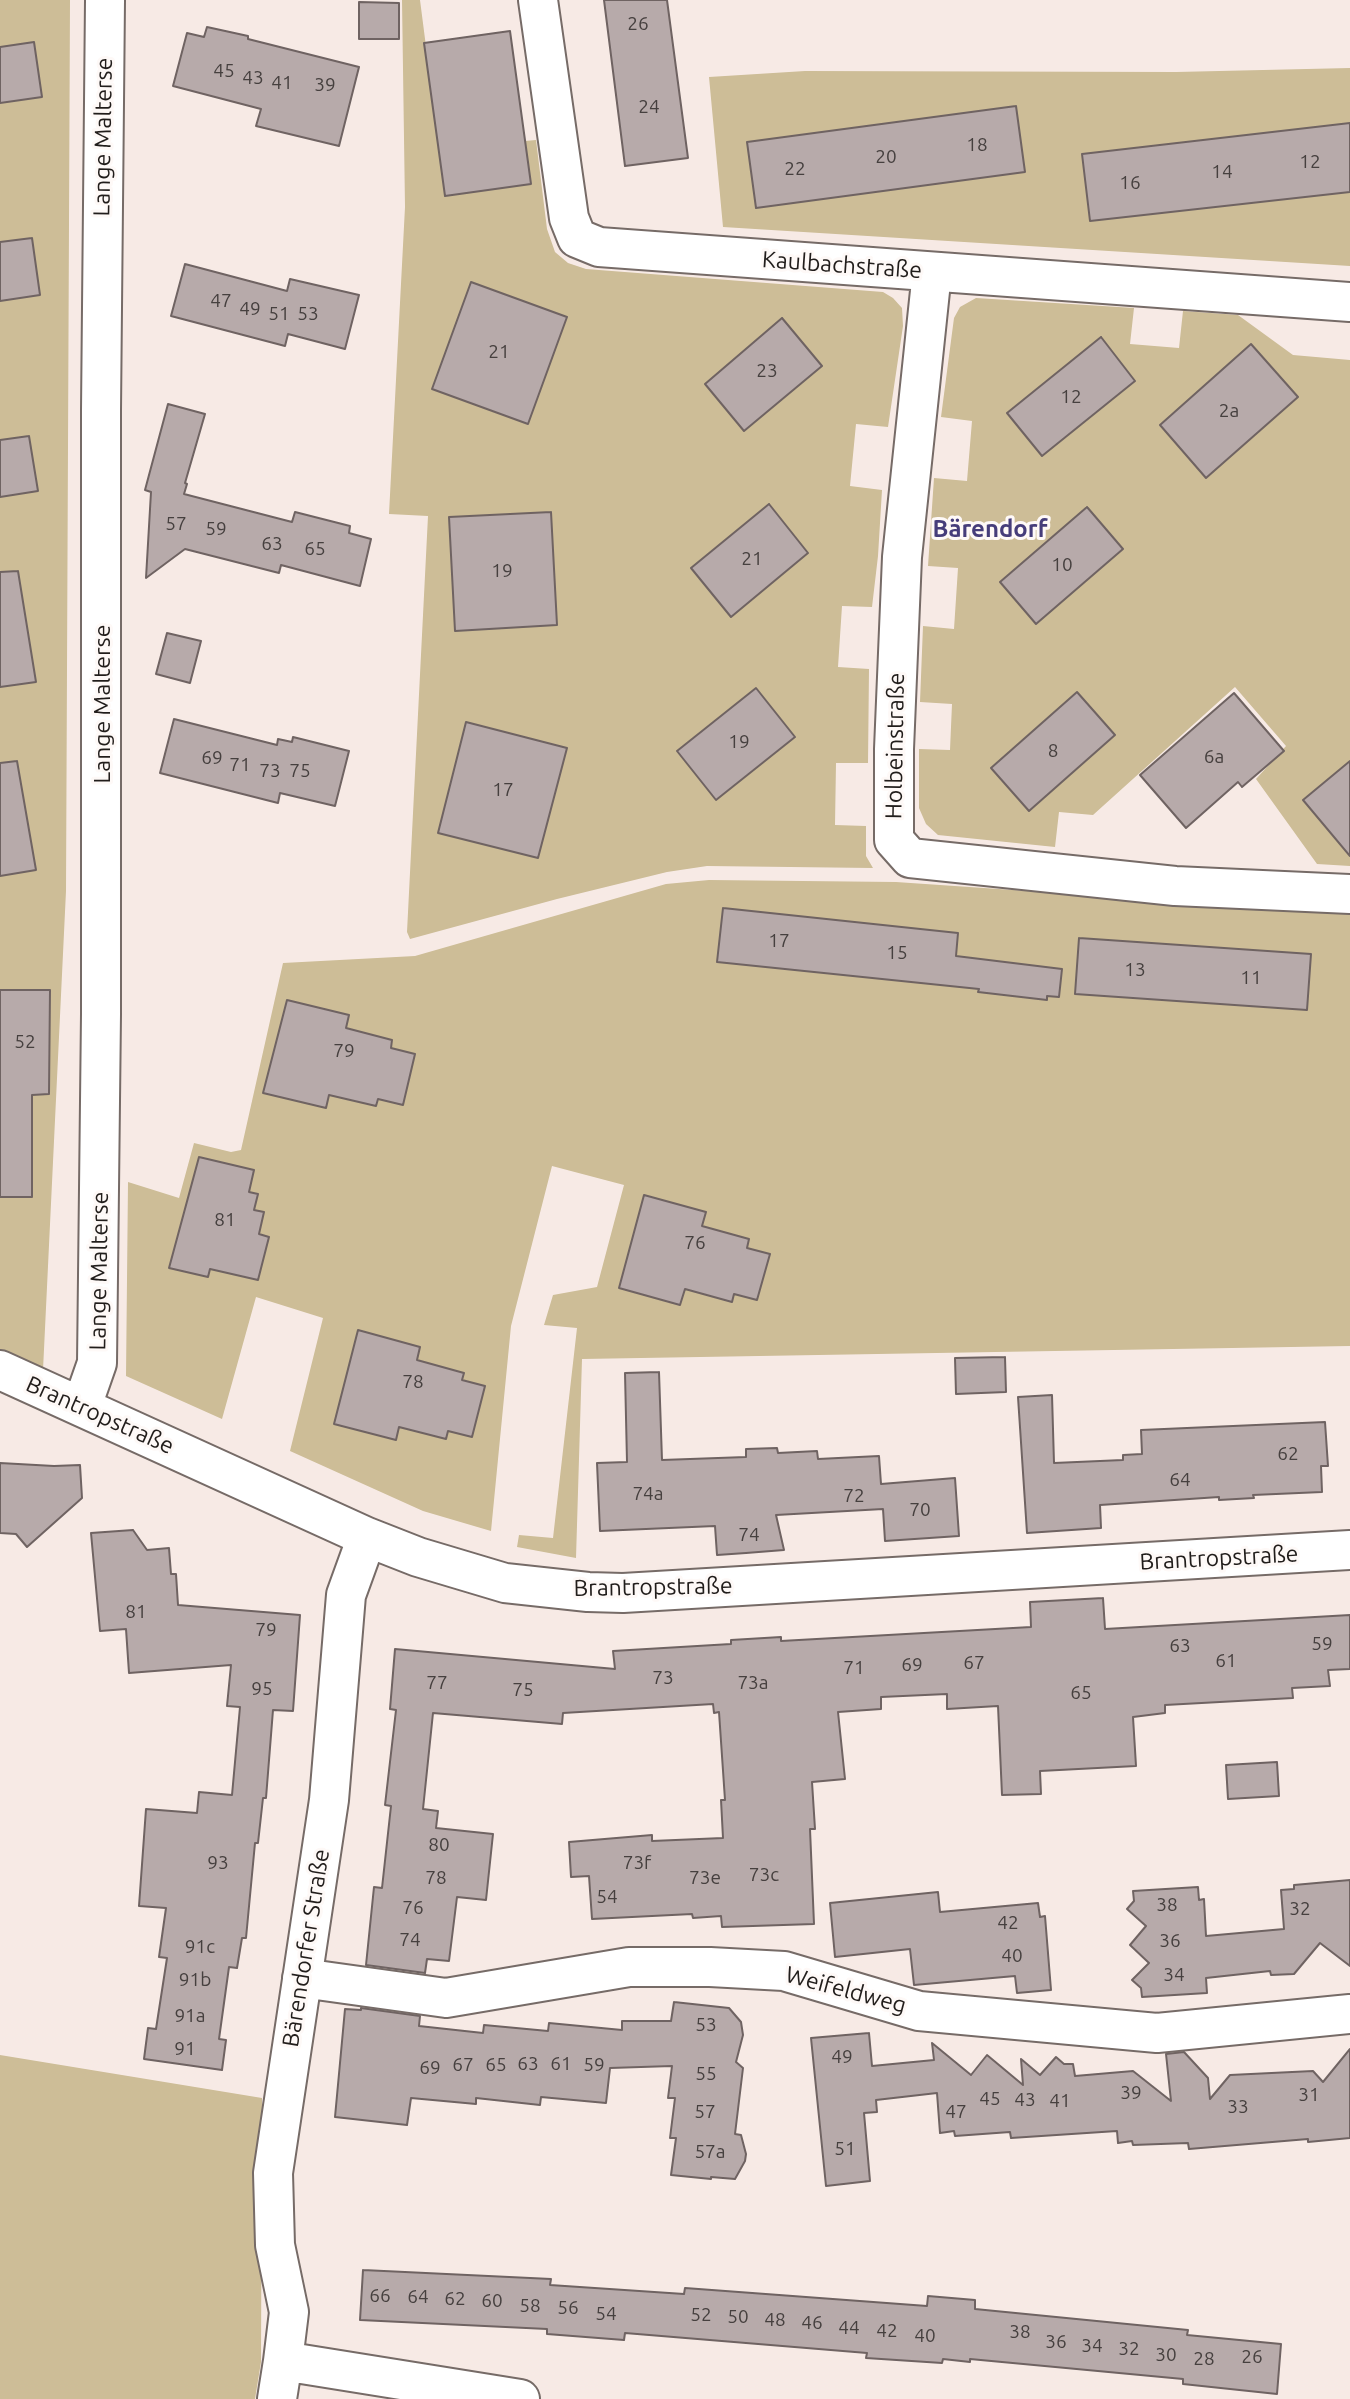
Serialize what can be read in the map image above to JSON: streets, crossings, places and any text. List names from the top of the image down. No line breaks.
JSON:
{"streets":{"street":["Lange Malterse","Kaulbachstraße","Holbeinstraße","Brantropstraße","Bärendorfer Straße","Weifeldweg"]},"crossings":[["Lange Malterse","Brantropstraße"],["Kaulbachstraße","Holbeinstraße"],["Brantropstraße","Bärendorfer Straße"],["Bärendorfer Straße","Weifeldweg"]],"districts":["Bärendorf"],"house_numbers":["26","45","43","41","39","24","18","20","12","22","14","16","47","49","51","53","21","23","12","2a","57","59","63","65","21","10","19","19","8","6a","69","71","73","75","17","17","15","13","11","52","79","81","76","78","62","64","74a","72","70","74","81","79","59","63","61","67","69","71","73","77","73a","95","75","65","80","93","73f","73c","78","73e","54","38","76","32","42","74","36","91c","40","34","91b","91a","53","91","49","63","61","67","65","59","69","55","39","31","45","43","41","33","57","47","51","57a","66","64","62","60","58","56","54","52","50","48","46","44","42","38","40","36","34","32","30","26","28"]}
